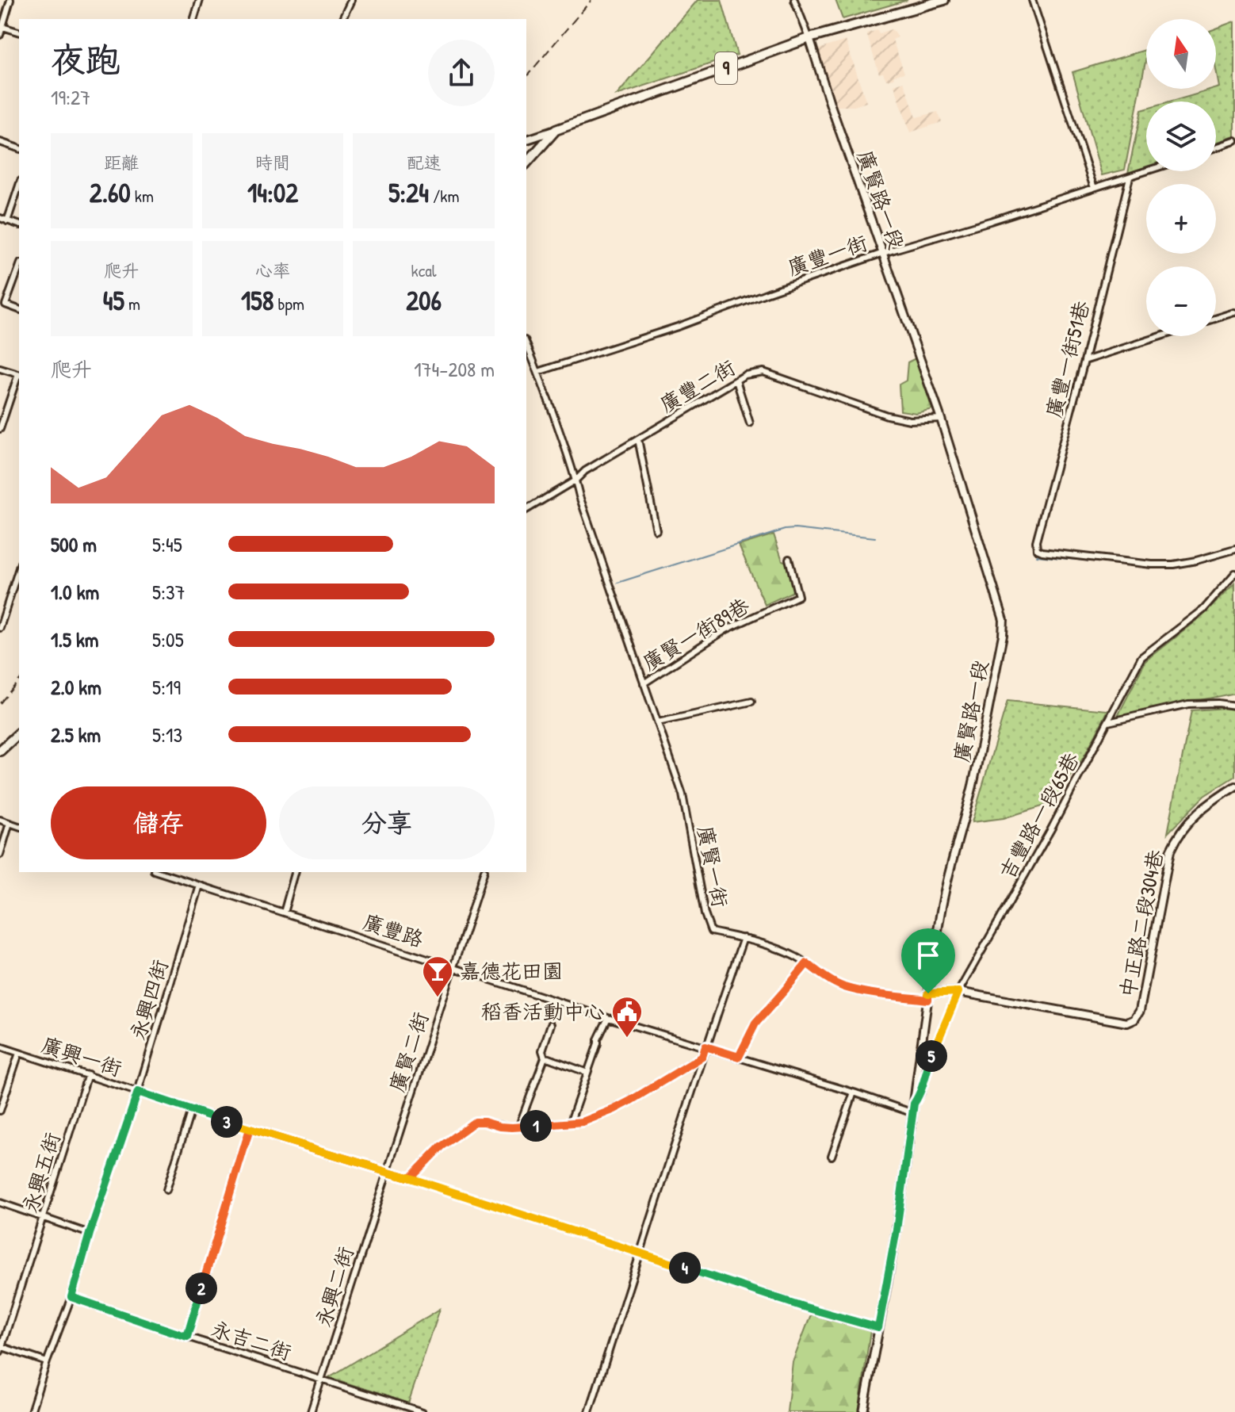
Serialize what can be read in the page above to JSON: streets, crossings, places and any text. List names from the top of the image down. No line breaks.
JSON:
{"streets":{"main road":["9"],"street":["廣賢路一段","廣豐一街","廣豐一街51巷","廣豐二街","廣賢一街89巷","吉豐路一段65巷","廣賢一街","中正路二段304巷","廣豐路","永興四街","廣賢二街","廣興一街","永興五街","永興二街","永吉二街"]},"crossings":[["9","廣賢路一段"],["廣賢路一段","廣豐一街"],["廣賢路一段","廣豐二街"],["廣賢路一段","吉豐路一段65巷"],["廣賢路一段","廣豐路"],["廣賢路一段","廣興一街"],["廣豐一街","廣豐一街51巷"],["廣豐一街","廣賢一街"],["廣豐二街","廣賢一街"],["廣賢一街89巷","廣賢一街"],["吉豐路一段65巷","中正路二段304巷"],["廣豐路","永興四街"],["廣豐路","廣賢二街"],["永興四街","廣興一街"],["永興四街","永吉二街"],["廣賢二街","廣興一街"],["廣賢二街","永興二街"],["廣興一街","永興五街"],["廣興一街","永興二街"],["永興二街","永吉二街"]],"places":{"bar":["嘉德花田園"],"public building":["稻香活動中心"]},"north":"top","page":{"map_buttons":["+","−"],"heading":["夜跑","19:27"],"stats":[["距離","2.60 km"],["時間","14:02"],["配速","5:24 /km"],["爬升","45 m"],["心率","158 bpm"],["kcal","206"]],"chart":["爬升","174–208 m"],"list":[{"name":"500 m","note":"5:45"},{"name":"1.0 km","note":"5:37"},{"name":"1.5 km","note":"5:05"},{"name":"2.0 km","note":"5:19"},{"name":"2.5 km","note":"5:13"}],"buttons":["儲存","分享"],"pins":["5","3","1","4","2"]}}
